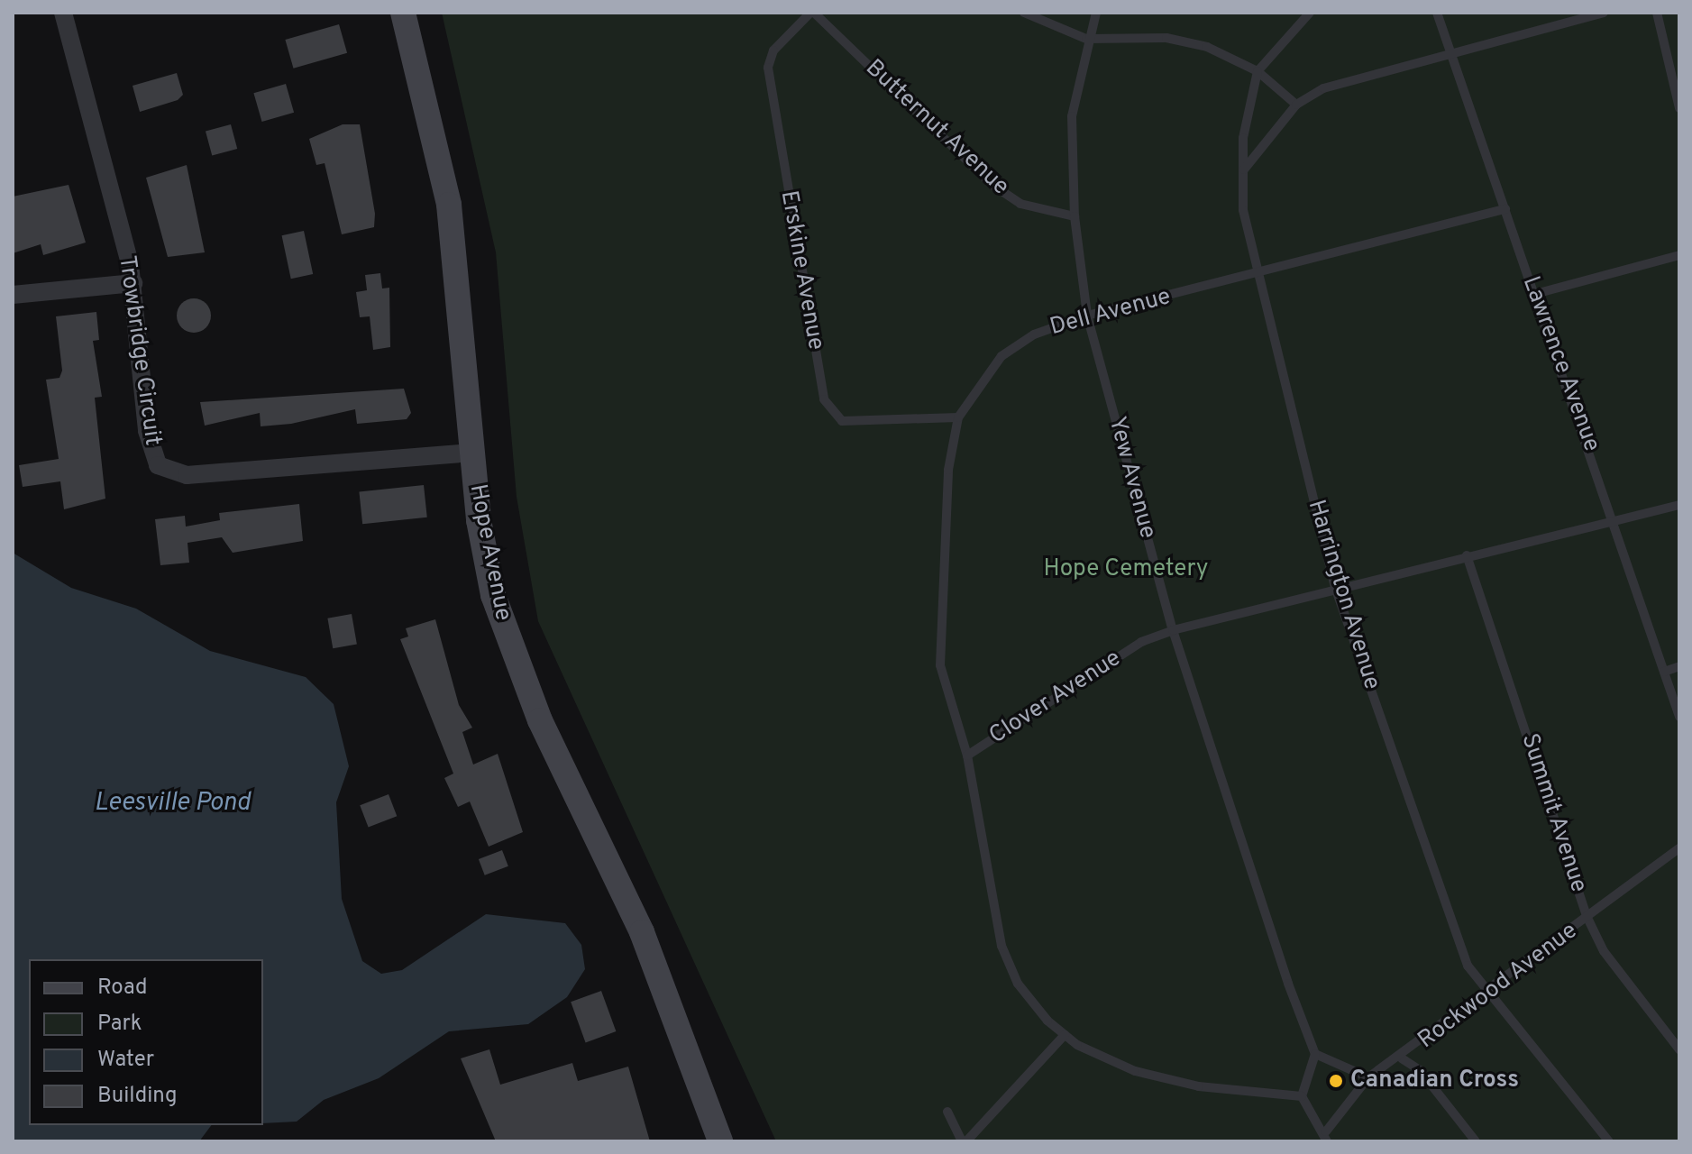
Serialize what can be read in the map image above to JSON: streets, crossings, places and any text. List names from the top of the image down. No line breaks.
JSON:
{"streets":{"main road":["Hope Avenue"],"street":["Trowbridge Circuit"],"lane":["Butternut Avenue","Erskine Avenue","Dell Avenue","Lawrence Avenue","Yew Avenue","Harrington Avenue","Clover Avenue","Summit Avenue","Rockwood Avenue"]},"crossings":[["Butternut Avenue","Erskine Avenue"],["Butternut Avenue","Yew Avenue"],["Erskine Avenue","Dell Avenue"],["Dell Avenue","Lawrence Avenue"],["Dell Avenue","Yew Avenue"],["Dell Avenue","Harrington Avenue"],["Dell Avenue","Clover Avenue"],["Trowbridge Circuit","Hope Avenue"],["Lawrence Avenue","Clover Avenue"],["Yew Avenue","Clover Avenue"],["Harrington Avenue","Clover Avenue"],["Harrington Avenue","Rockwood Avenue"],["Clover Avenue","Summit Avenue"],["Summit Avenue","Rockwood Avenue"]],"water":["Leesville Pond"],"parks":["Hope Cemetery"],"places":["Canadian Cross"],"legend":["Road","Park","Water","Building"]}
